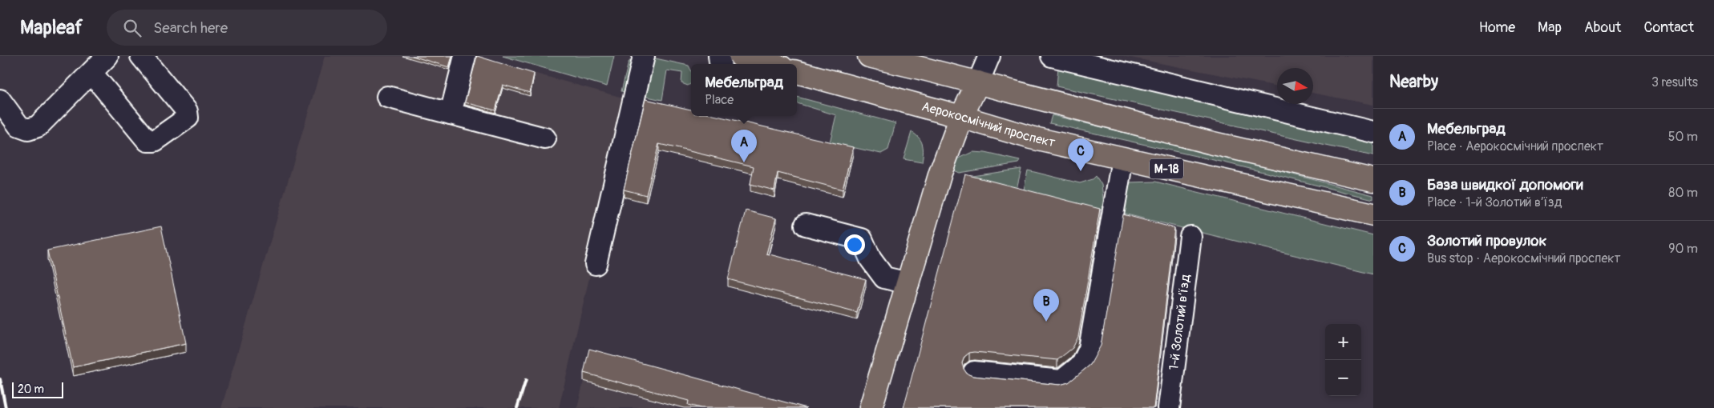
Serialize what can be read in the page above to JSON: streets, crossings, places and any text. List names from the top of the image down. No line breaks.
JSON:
{"streets":{"main road":["Аерокосмічний проспект","М-18"],"street":["1-й Золотий в’їзд"]},"scale_bar":"20 m","north":"right","page":{"header":"Mapleaf","search":"Search here","nav":["Home","Map","About","Contact"],"heading":["Nearby","3 results"],"popup":["Мебельград","Place"],"list":[{"mark":"A","name":"Мебельград","note":"Place · Аерокосмічний проспект","value":"50 m"},{"mark":"B","name":"База швидкої допомоги","note":"Place · 1-й Золотий в’їзд","value":"80 m"},{"mark":"C","name":"Золотий провулок","note":"Bus stop · Аерокосмічний проспект","value":"90 m"}],"pins":["A","C","B"],"map_buttons":["+","−"],"scale":"20 m"}}
